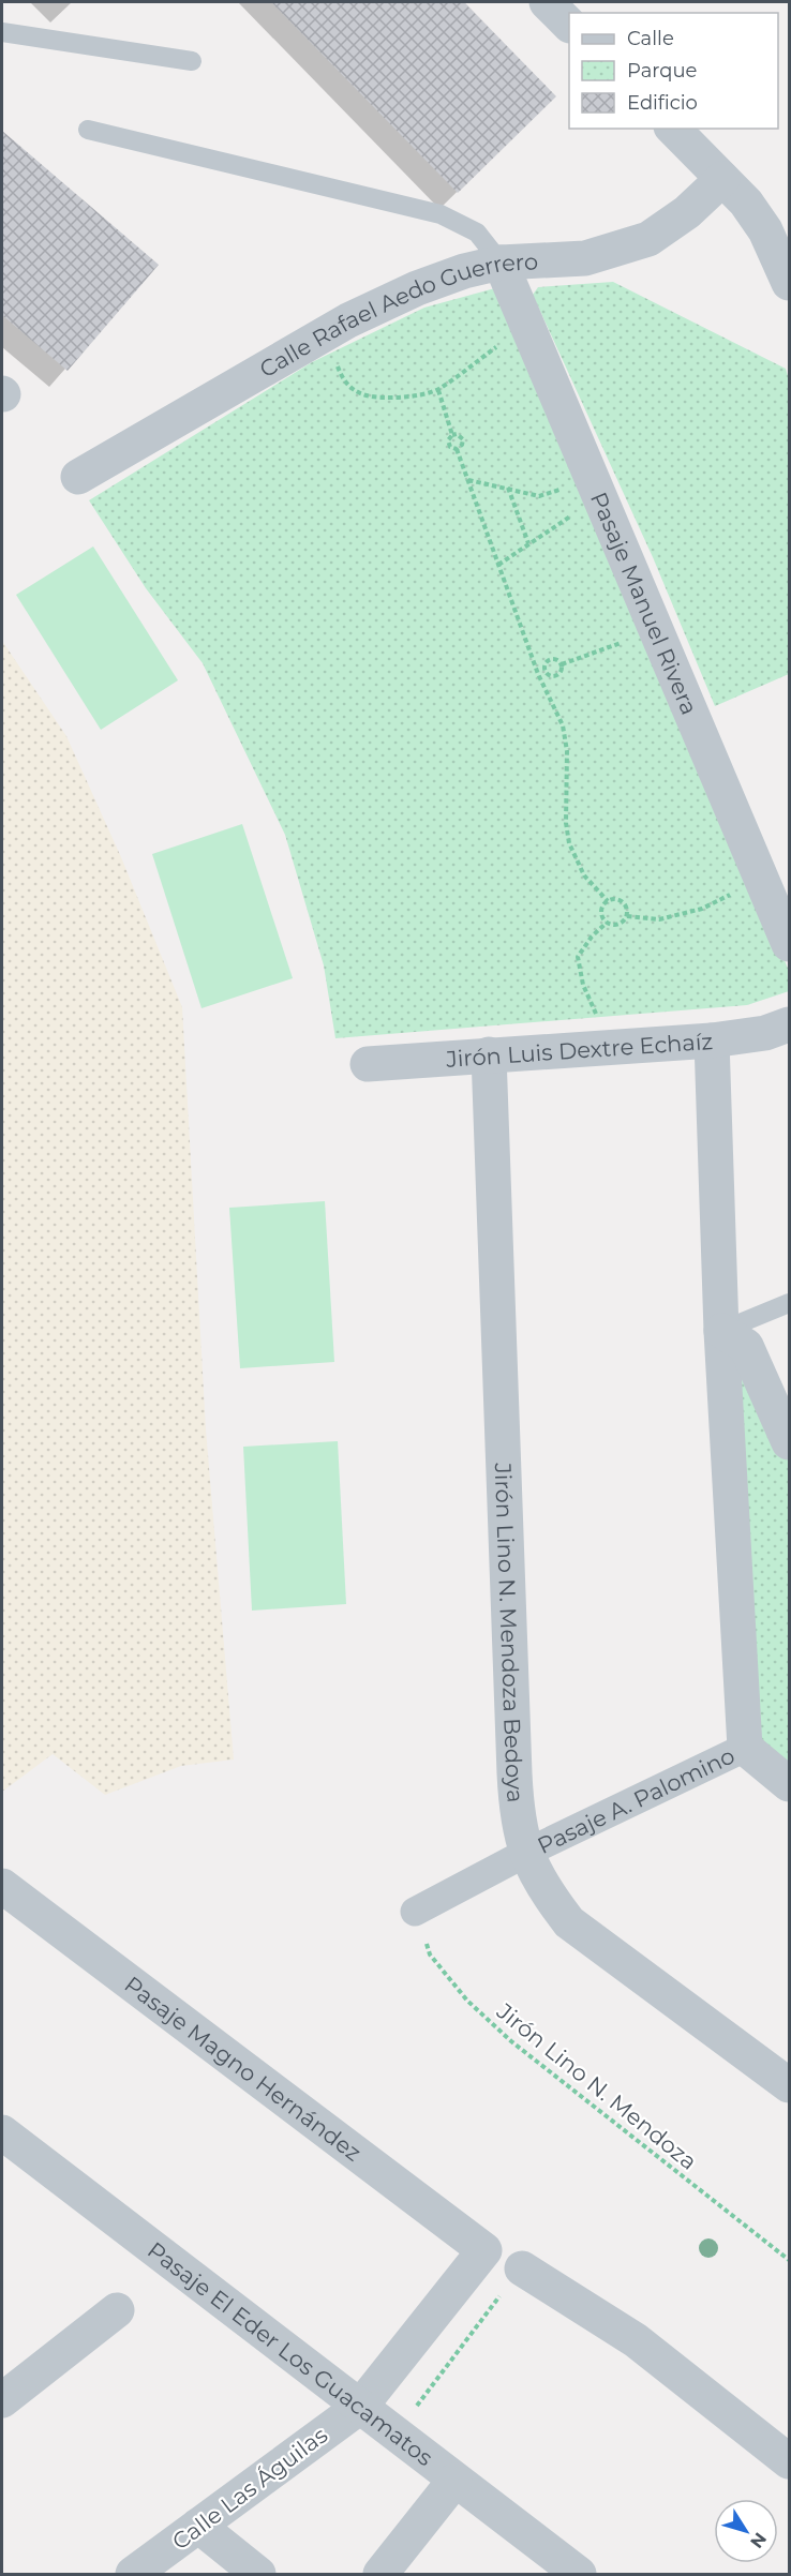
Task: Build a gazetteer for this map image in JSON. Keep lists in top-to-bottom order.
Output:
{
  "streets": {
    "street": [
      "Calle Rafael Aedo Guerrero",
      "Pasaje Manuel Rivera",
      "Jirón Luis Dextre Echaíz",
      "Jirón Lino N. Mendoza Bedoya",
      "Pasaje A. Palomino",
      "Pasaje Magno Hernández",
      "Pasaje El Eder Los Guacamatos",
      "Calle Las Águilas"
    ],
    "path": ["Jirón Lino N. Mendoza"]
  },
  "crossings": [
    ["Calle Rafael Aedo Guerrero", "Pasaje Manuel Rivera"],
    ["Jirón Luis Dextre Echaíz", "Jirón Lino N. Mendoza Bedoya"],
    ["Jirón Lino N. Mendoza Bedoya", "Pasaje A. Palomino"],
    ["Pasaje A. Palomino", "Jirón Lino N. Mendoza"],
    ["Pasaje Magno Hernández", "Calle Las Águilas"],
    ["Pasaje El Eder Los Guacamatos", "Calle Las Águilas"]
  ],
  "legend": ["Calle", "Parque", "Edificio"],
  "north": "bottom right"
}
